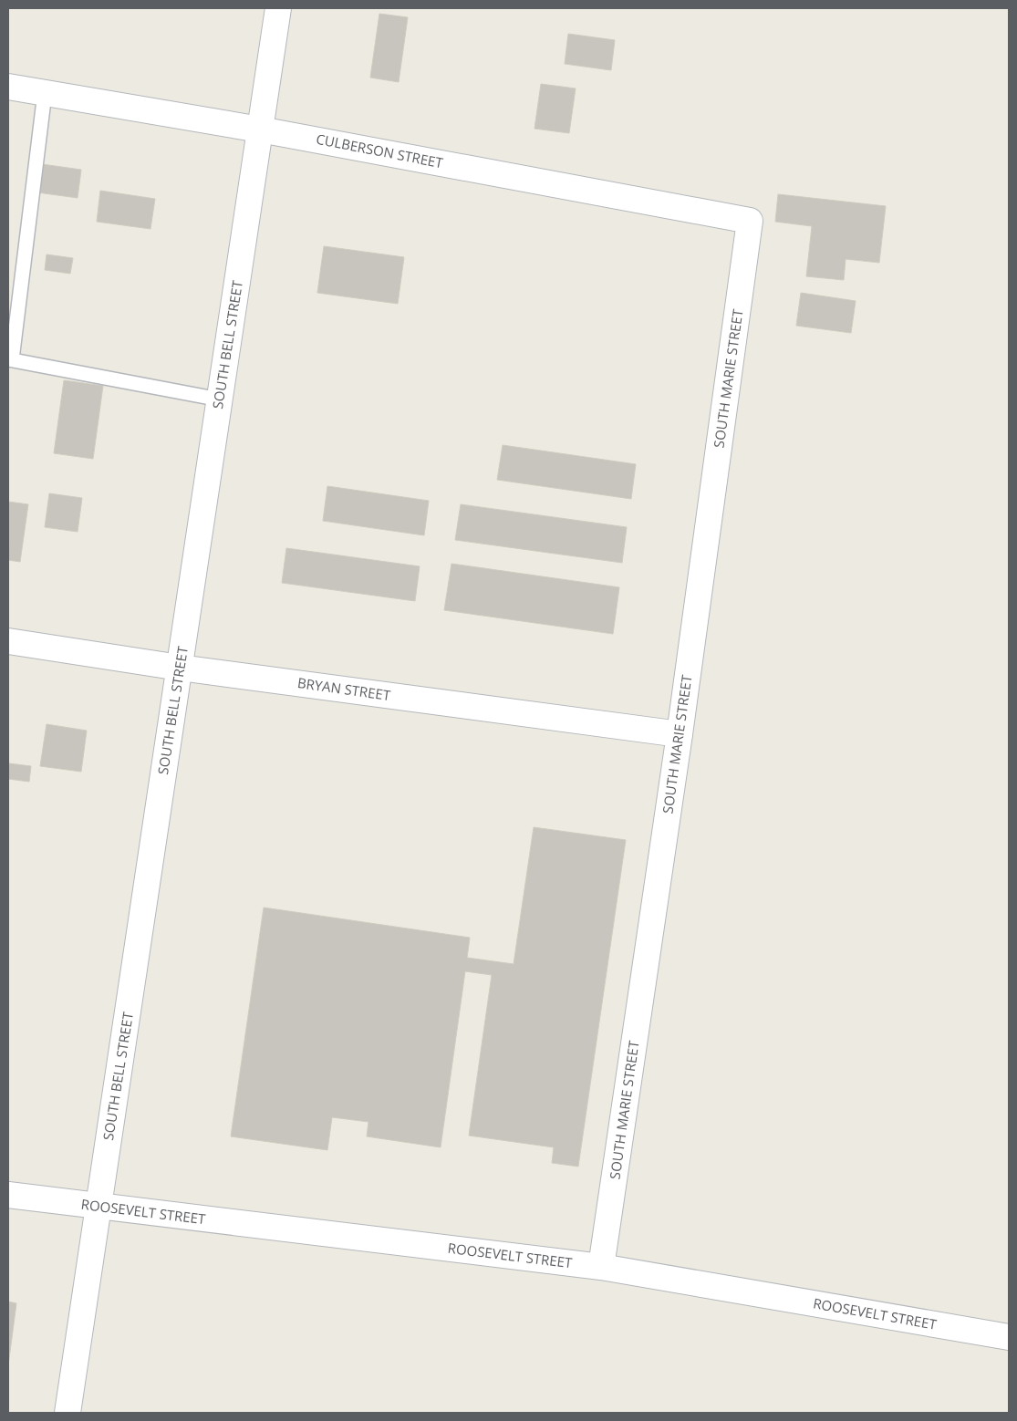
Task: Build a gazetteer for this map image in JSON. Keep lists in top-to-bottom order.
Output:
{
  "streets": {
    "street": [
      "CULBERSON STREET",
      "SOUTH BELL STREET",
      "SOUTH MARIE STREET",
      "BRYAN STREET",
      "ROOSEVELT STREET"
    ]
  },
  "crossings": [
    ["CULBERSON STREET", "SOUTH BELL STREET"],
    ["CULBERSON STREET", "SOUTH MARIE STREET"],
    ["SOUTH BELL STREET", "BRYAN STREET"],
    ["SOUTH BELL STREET", "ROOSEVELT STREET"],
    ["SOUTH MARIE STREET", "BRYAN STREET"],
    ["SOUTH MARIE STREET", "ROOSEVELT STREET"]
  ]
}
